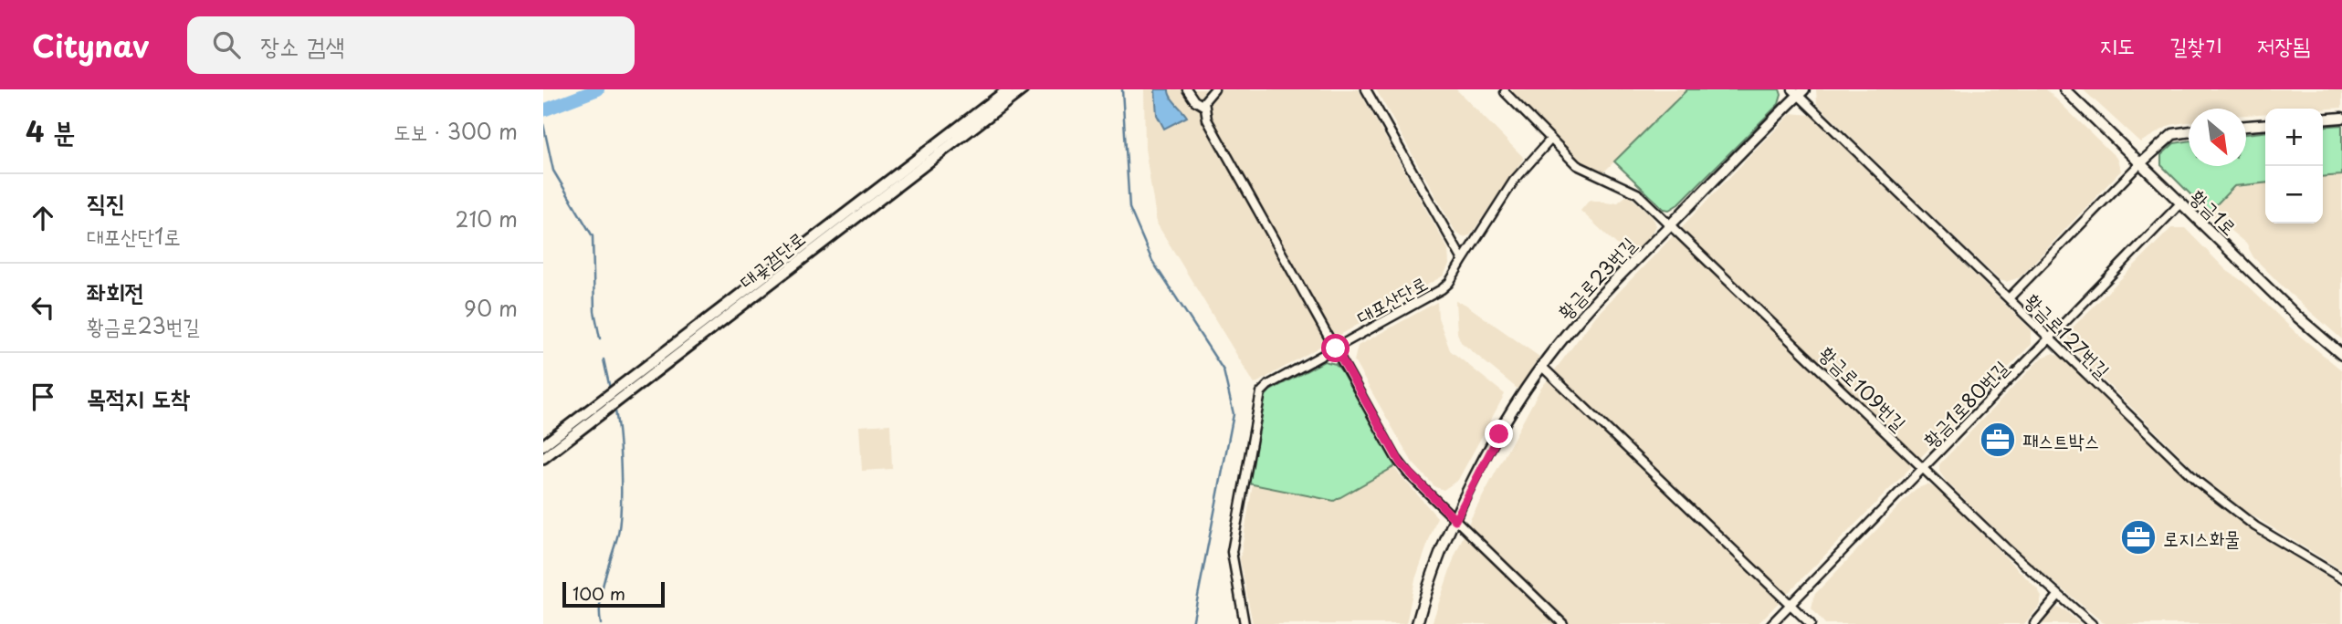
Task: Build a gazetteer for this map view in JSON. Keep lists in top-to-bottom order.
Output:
{
  "streets": {
    "main road": ["대곶검단로"],
    "street": [
      "황금1로",
      "황금로23번길",
      "대포산단로",
      "황금로127번길",
      "황금로109번길",
      "황금1로80번길"
    ]
  },
  "crossings": [
    ["황금1로", "황금1로80번길"],
    ["황금로23번길", "황금로127번길"],
    ["황금로23번길", "황금로109번길"],
    ["대포산단로", "황금로109번길"],
    ["황금로127번길", "황금1로80번길"],
    ["황금로109번길", "황금1로80번길"]
  ],
  "places": {
    "office": ["패스트박스", "로지스화물"]
  },
  "scale_bar": "100 m",
  "north": "bottom right",
  "page": {
    "header": "Citynav",
    "search": "장소 검색",
    "nav": ["지도", "길찾기", "저장됨"],
    "heading": ["4 분", "도보 · 300 m"],
    "map_buttons": ["+", "−"],
    "list": [
      ["직진", "대포산단1로", "210 m"],
      ["좌회전", "황금로23번길", "90 m"],
      "목적지 도착"
    ],
    "scale": "100 m"
  }
}
